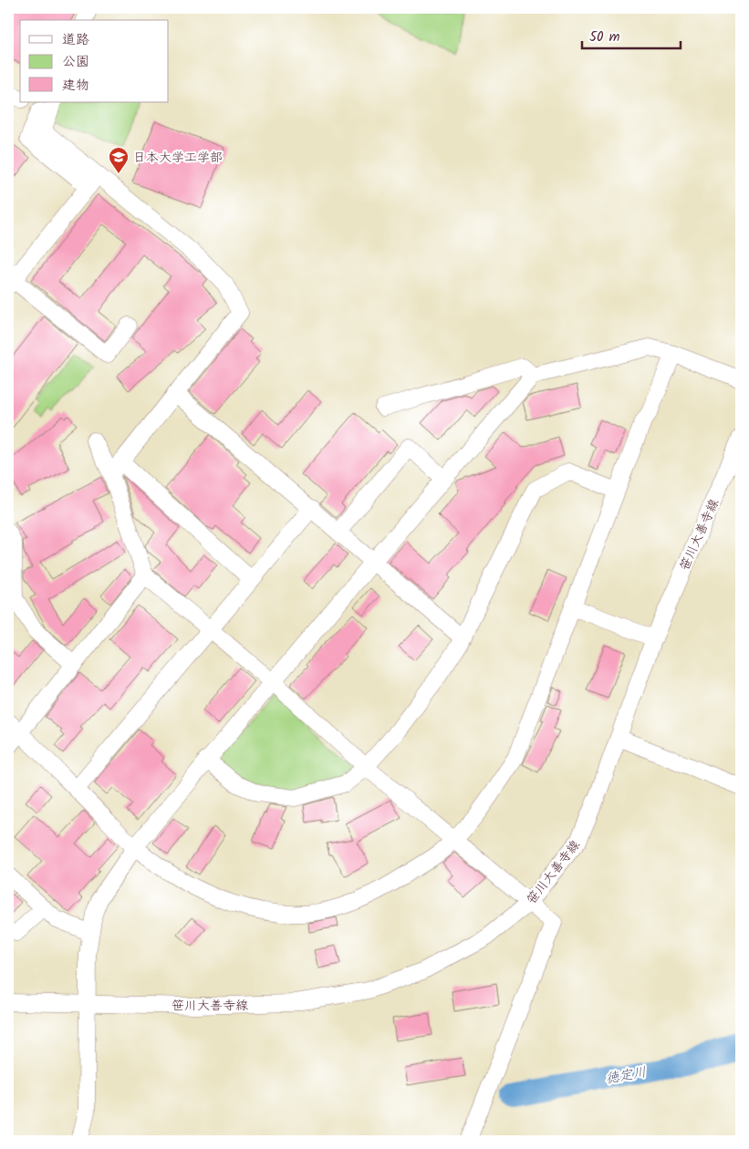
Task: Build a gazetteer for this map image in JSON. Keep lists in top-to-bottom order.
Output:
{
  "streets": {
    "street": ["笹川大善寺線"]
  },
  "water": ["徳定川"],
  "places": {
    "school or university": ["日本大学工学部"]
  },
  "legend": ["道路", "公園", "建物"],
  "scale_bar": "50 m"
}
